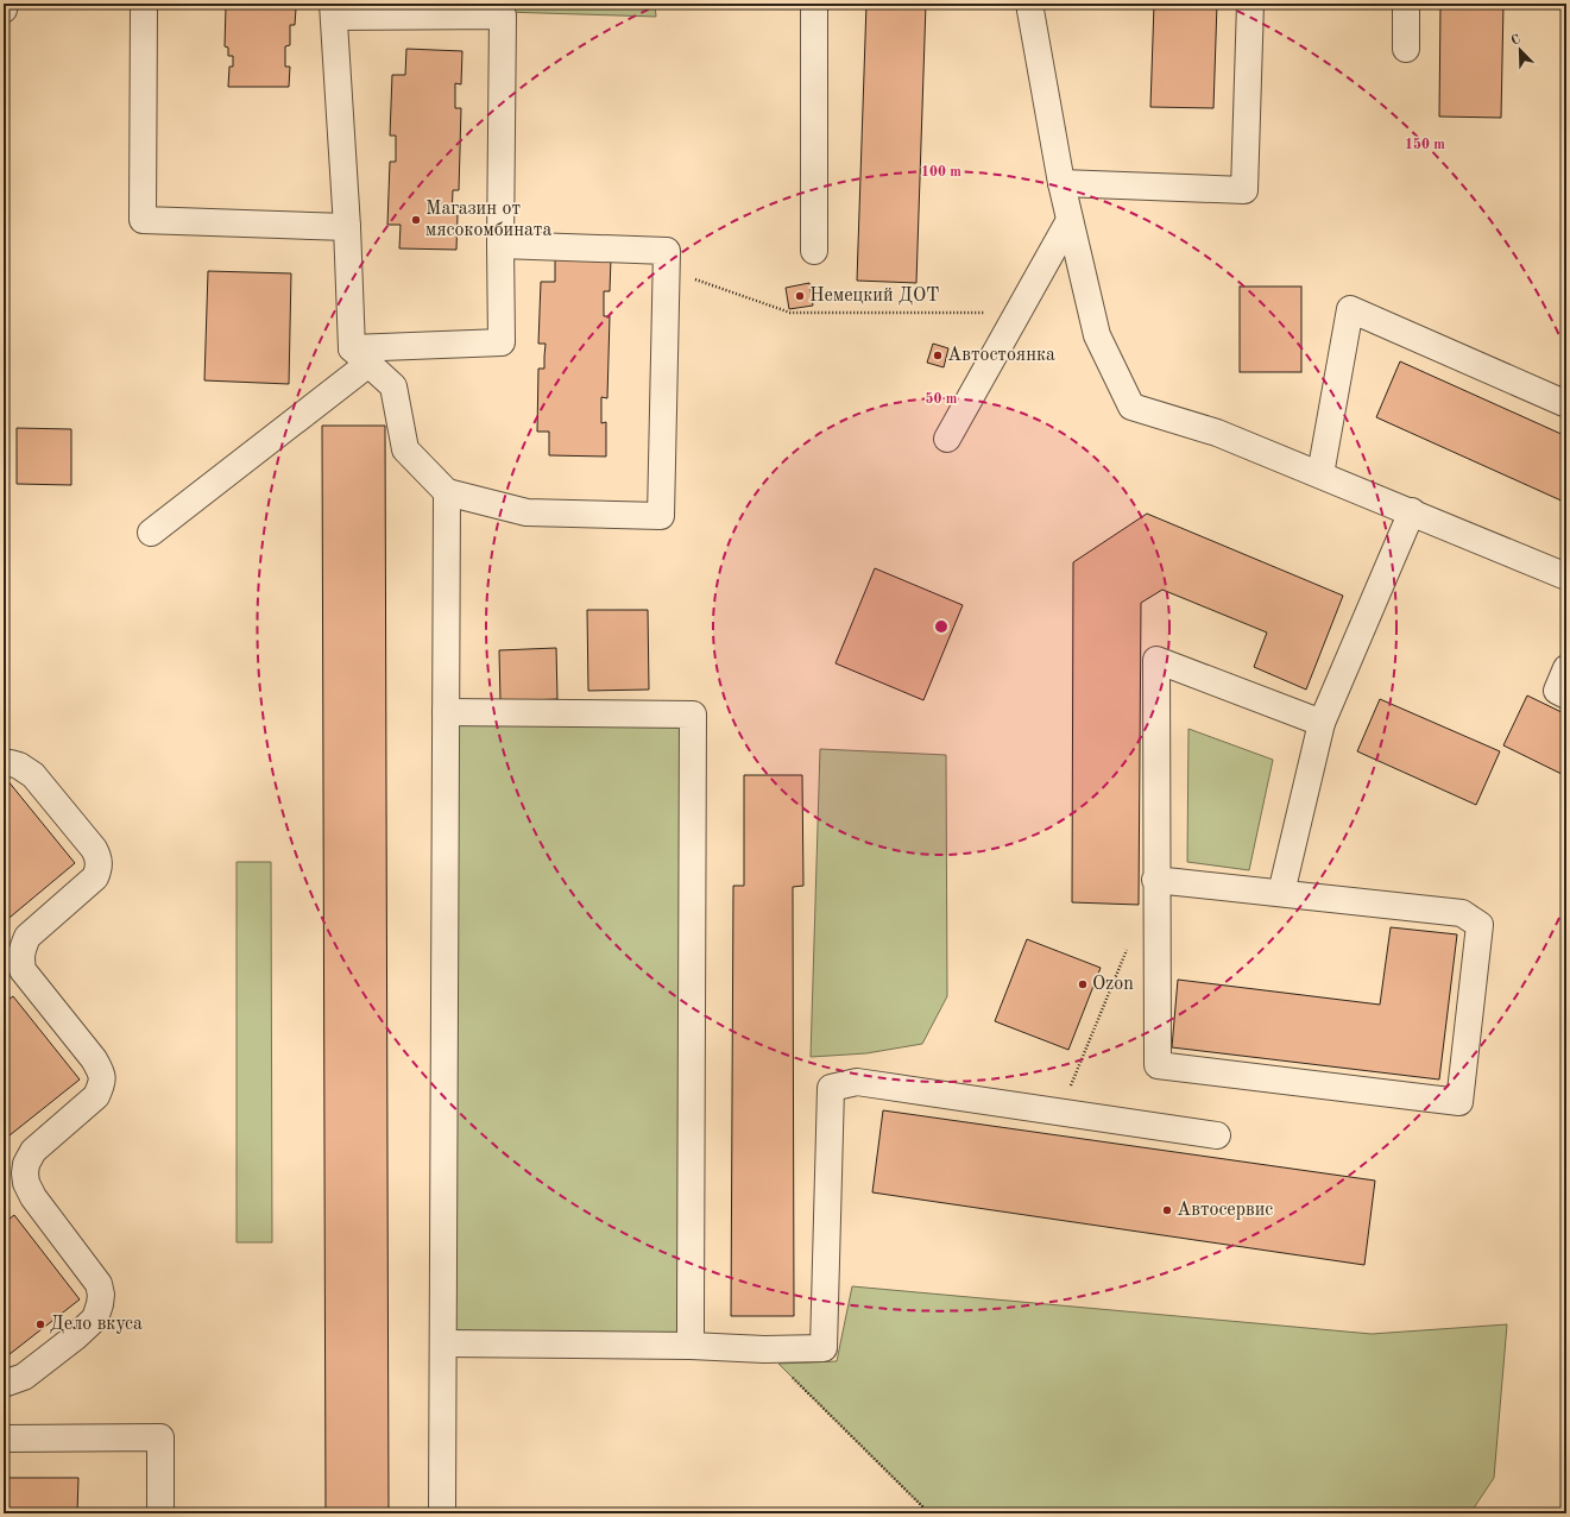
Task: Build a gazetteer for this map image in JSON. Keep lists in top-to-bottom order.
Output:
{
  "places": [
    "Магазин от мясокомбината",
    "Немецкий ДОТ",
    "Автостоянка",
    "Ozon",
    "Автосервис",
    "Дело вкуса"
  ],
  "north": "top left",
  "rings": ["150 m", "100 m", "50 m"]
}
